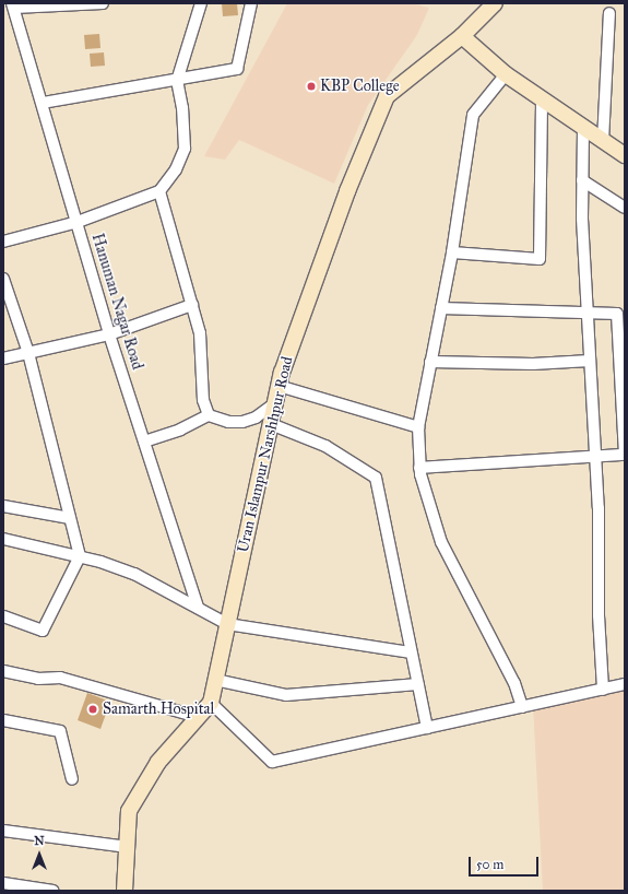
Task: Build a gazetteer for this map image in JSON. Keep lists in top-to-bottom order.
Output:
{
  "streets": {
    "main road": ["Uran Islampur Narshhpur Road"],
    "street": ["Hanuman Nagar Road"]
  },
  "places": ["KBP College", "Samarth Hospital"],
  "scale_bar": "50 m",
  "north": "top"
}
